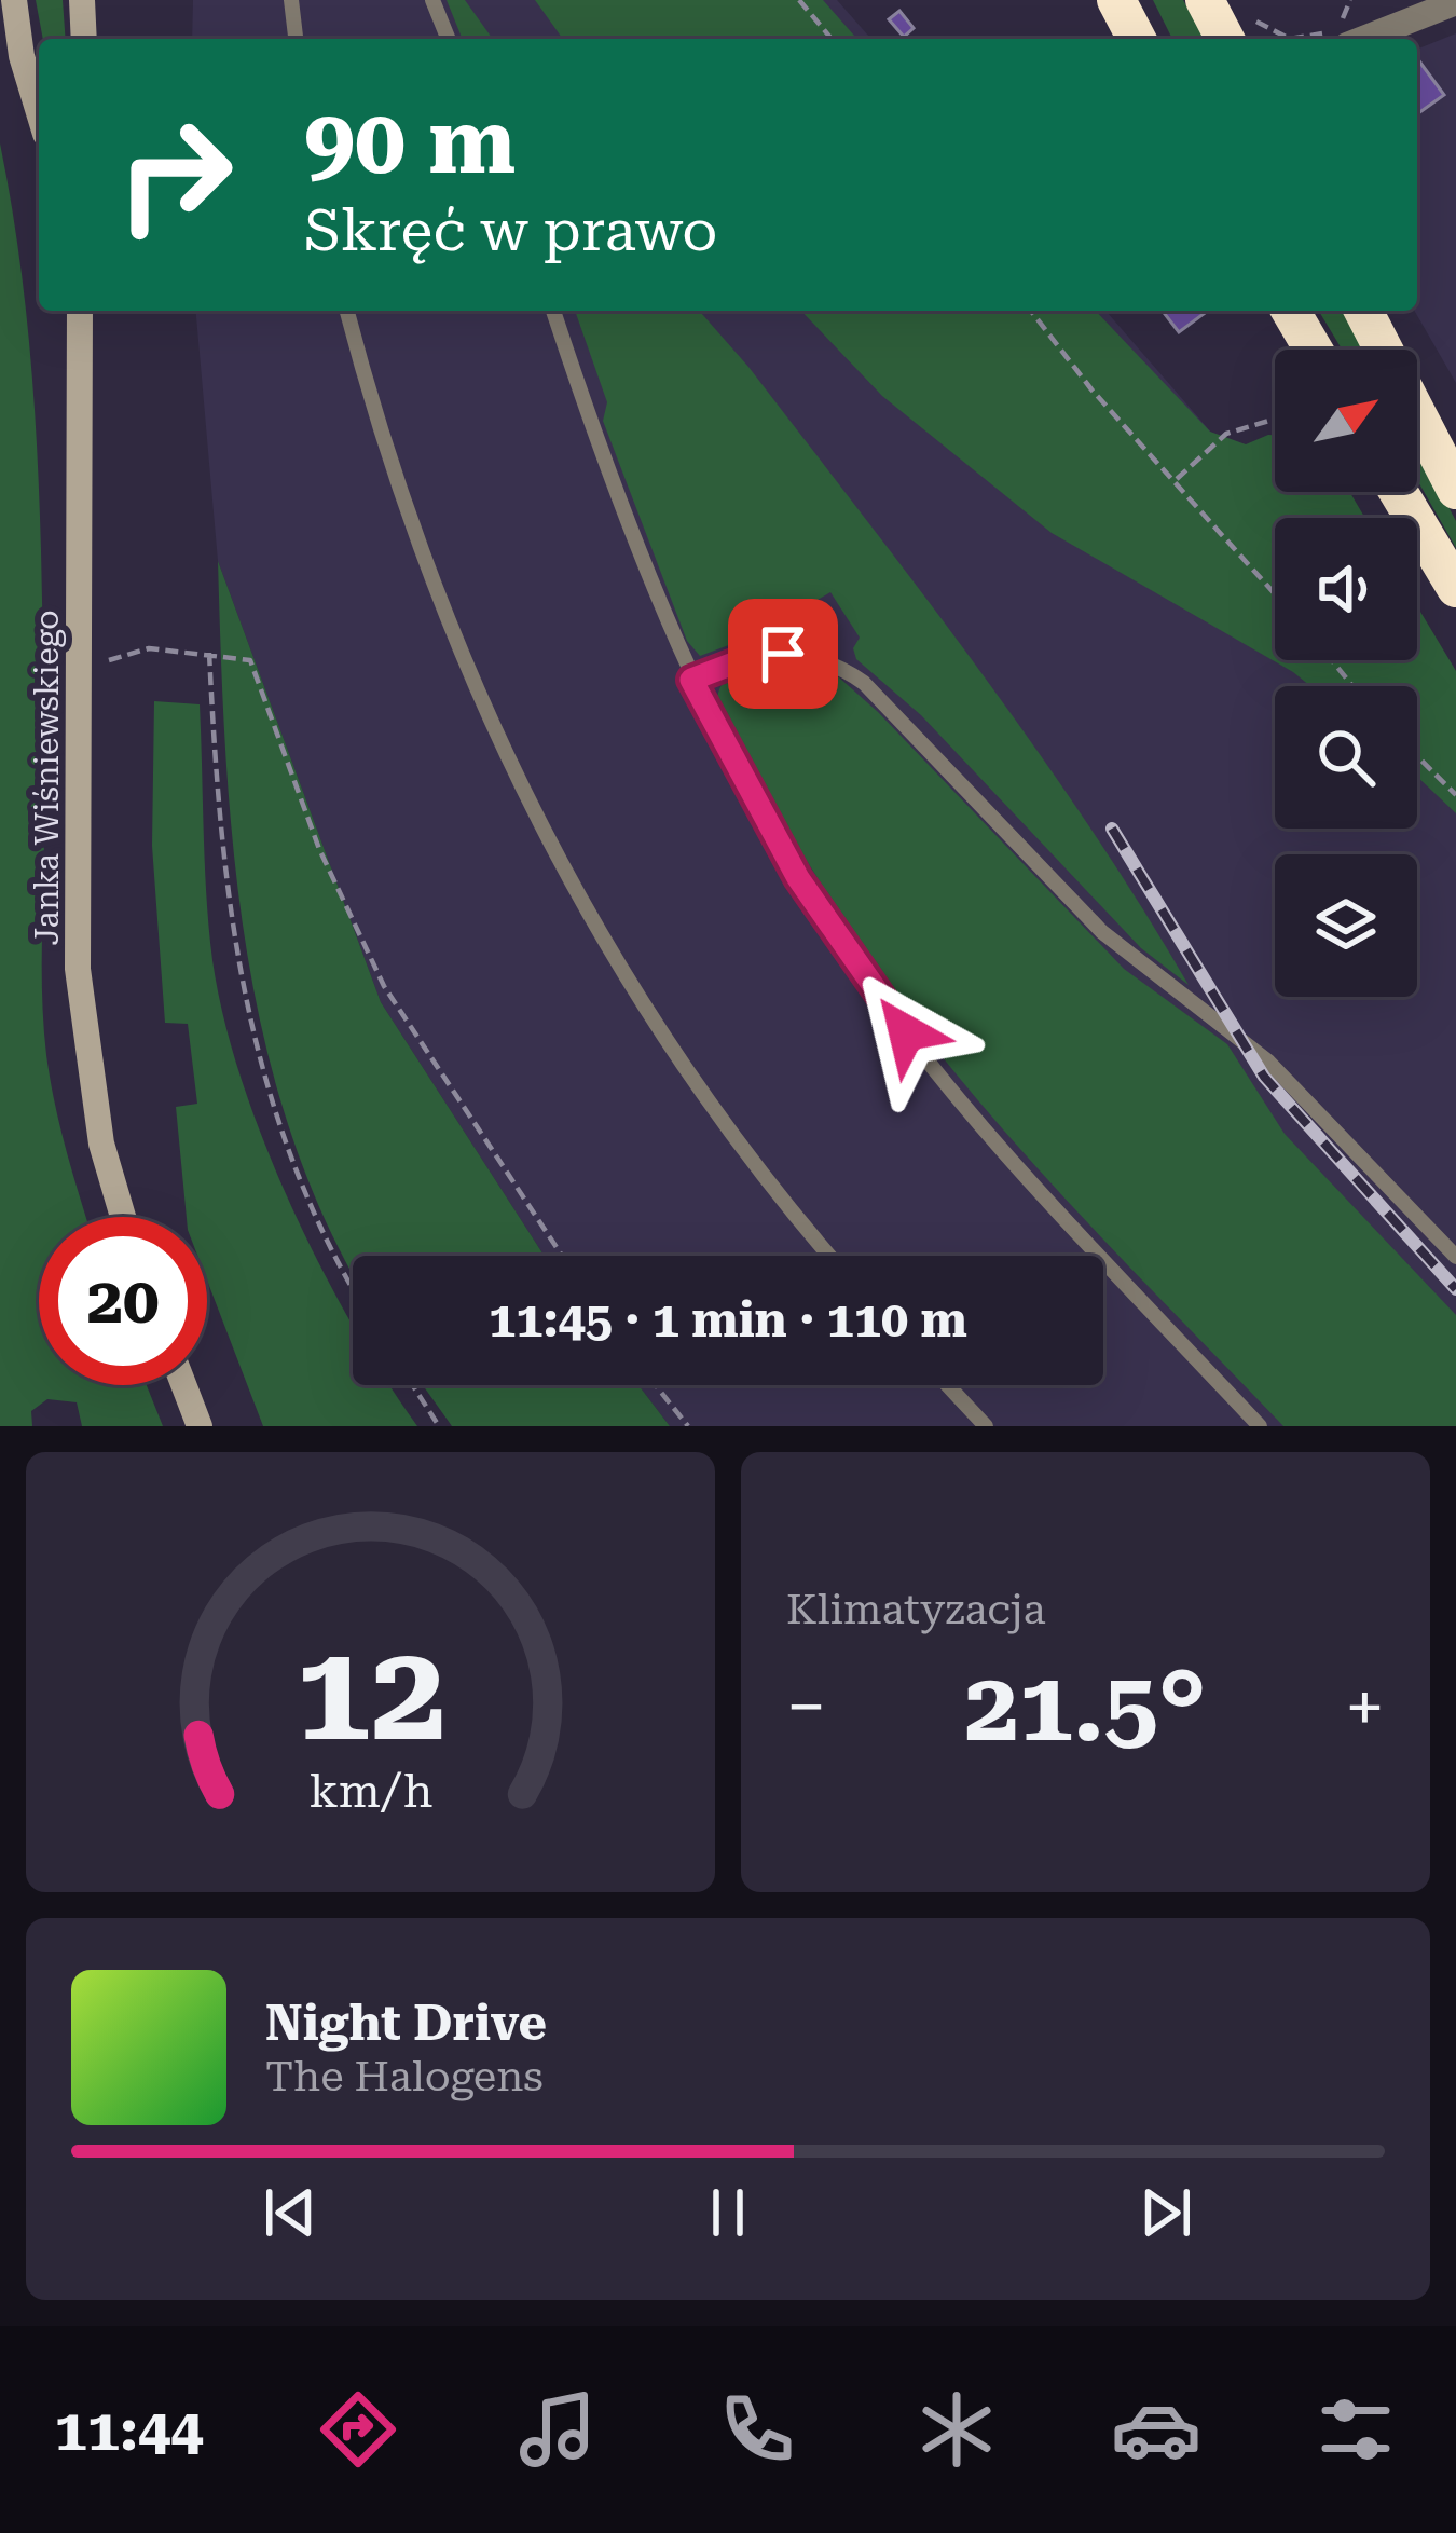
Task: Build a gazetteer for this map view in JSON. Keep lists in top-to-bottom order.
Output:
{
  "streets": {
    "main road": ["Janka Wiśniewskiego"]
  },
  "north": "top right",
  "page": {
    "turn": ["90 m", "Skręć w prawo"],
    "limit": "20",
    "trip": "11:45 · 1 min · 110 m",
    "tile": "Klimatyzacja",
    "heat": ["−", "21.5°", "+"],
    "song": ["Night Drive", "The Halogens"],
    "tabs": "11:44",
    "gauge": ["12", "km/h"]
  }
}
